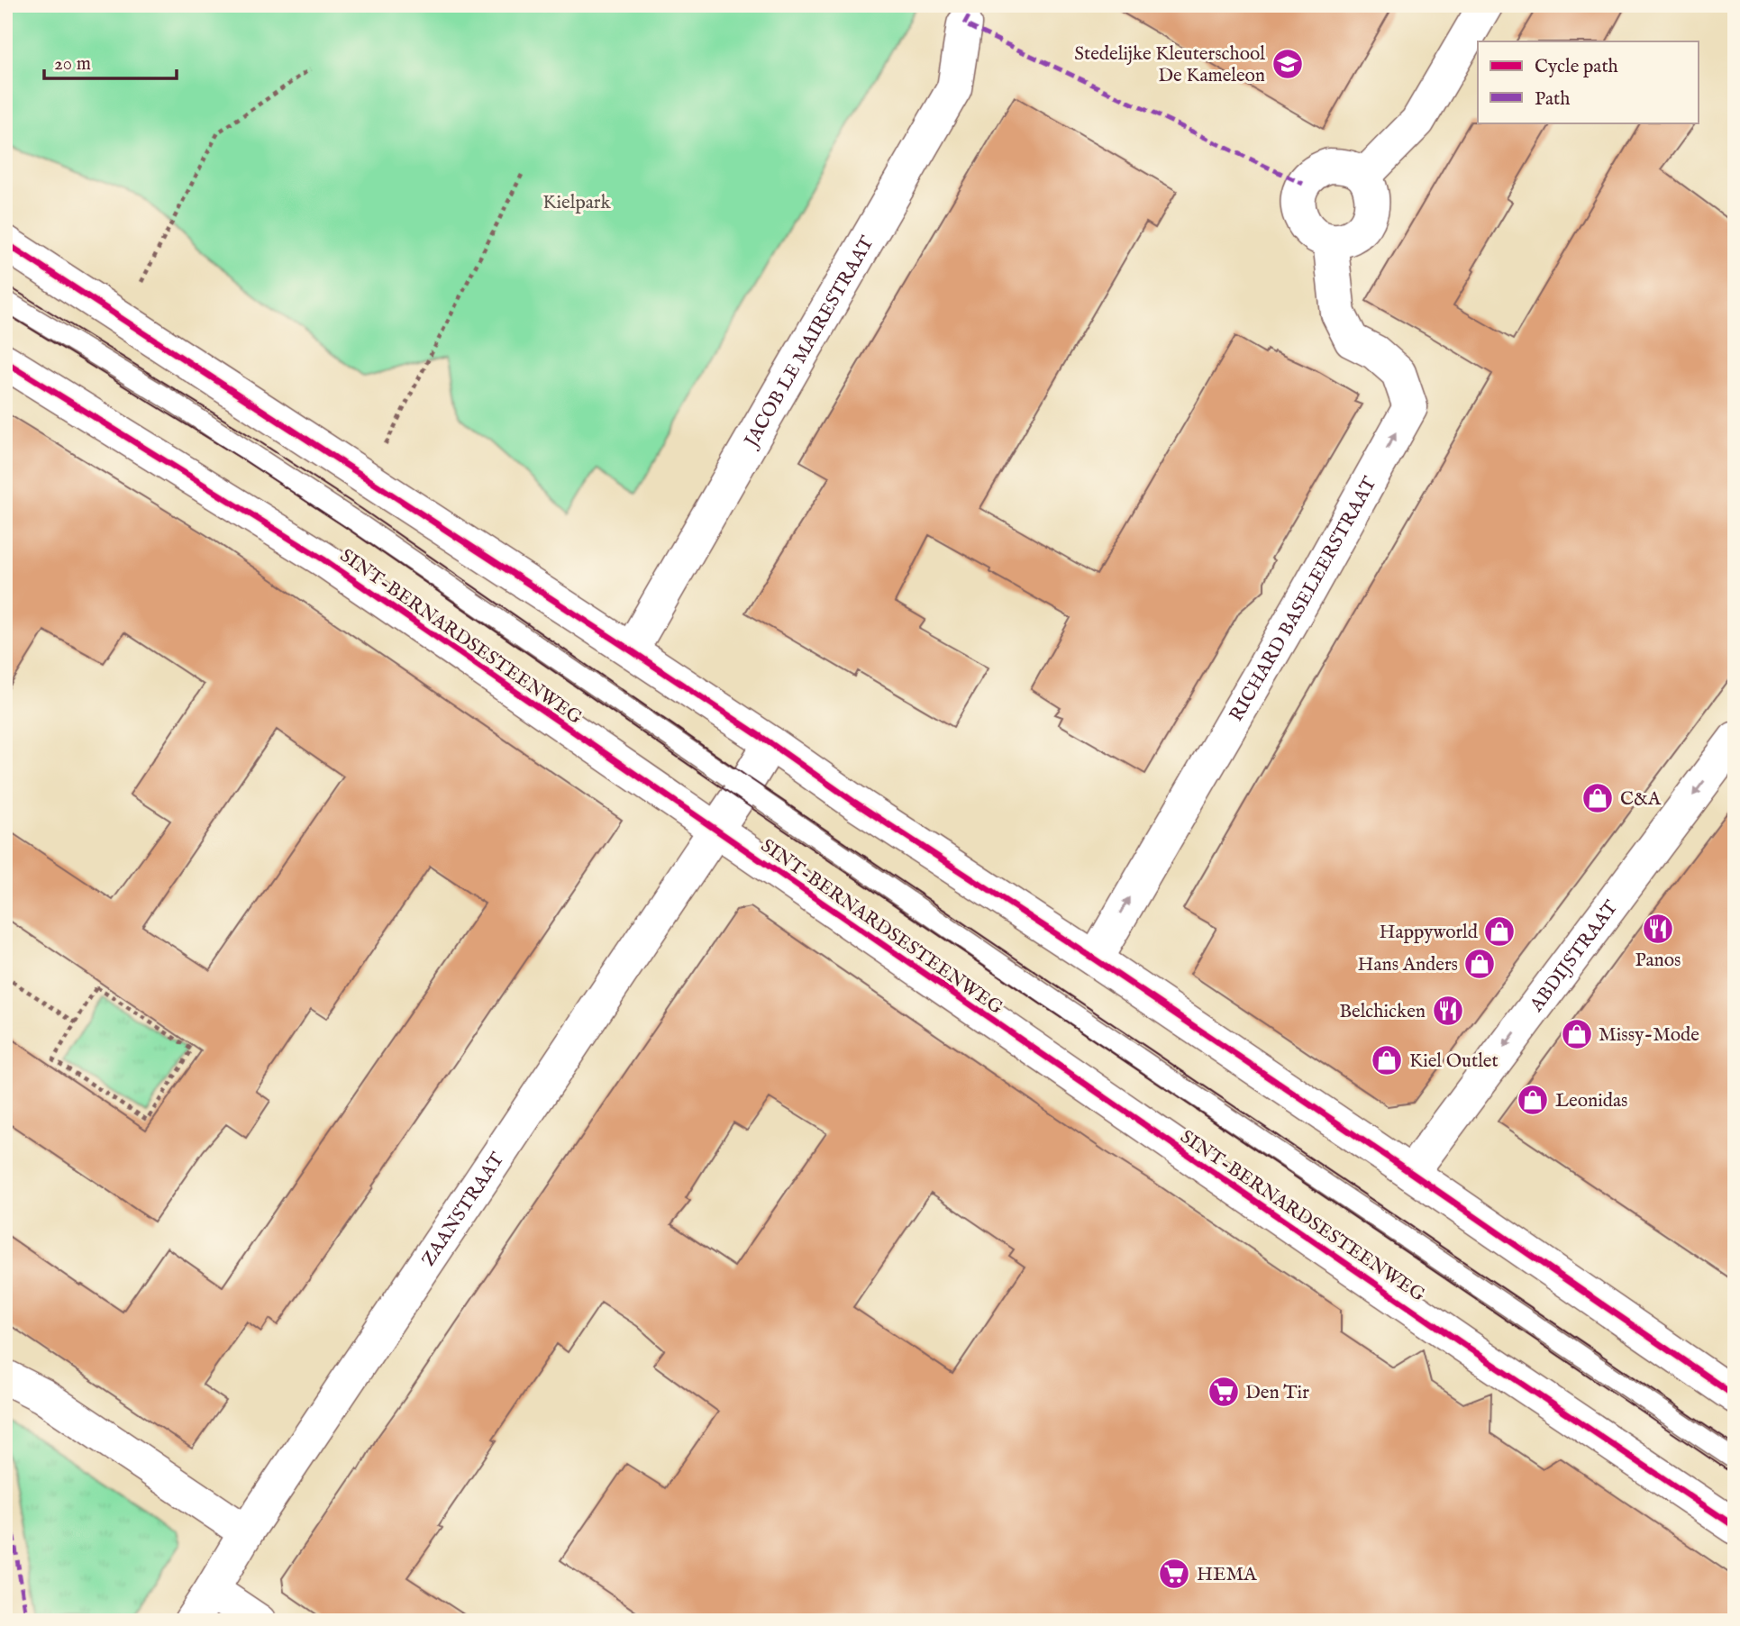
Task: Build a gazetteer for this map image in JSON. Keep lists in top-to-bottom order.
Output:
{
  "streets": {
    "street": [
      "JACOB LE MAIRESTRAAT",
      "RICHARD BASELEERSTRAAT",
      "SINT-BERNARDSESTEENWEG",
      "ABDIJSTRAAT",
      "ZAANSTRAAT"
    ]
  },
  "crossings": [
    ["SINT-BERNARDSESTEENWEG", "ZAANSTRAAT"]
  ],
  "one_way": ["RICHARD BASELEERSTRAAT", "ABDIJSTRAAT"],
  "parks": ["Kielpark"],
  "places": {
    "school or university": ["Stedelijke Kleuterschool De Kameleon"],
    "shop": [
      "C&A",
      "Happyworld",
      "Hans Anders",
      "Missy-Mode",
      "Kiel Outlet",
      "Leonidas"
    ],
    "restaurant": ["Panos", "Belchicken"],
    "supermarket": ["Den Tir", "HEMA"]
  },
  "legend": ["Cycle path", "Path"],
  "scale_bar": "20 m"
}
